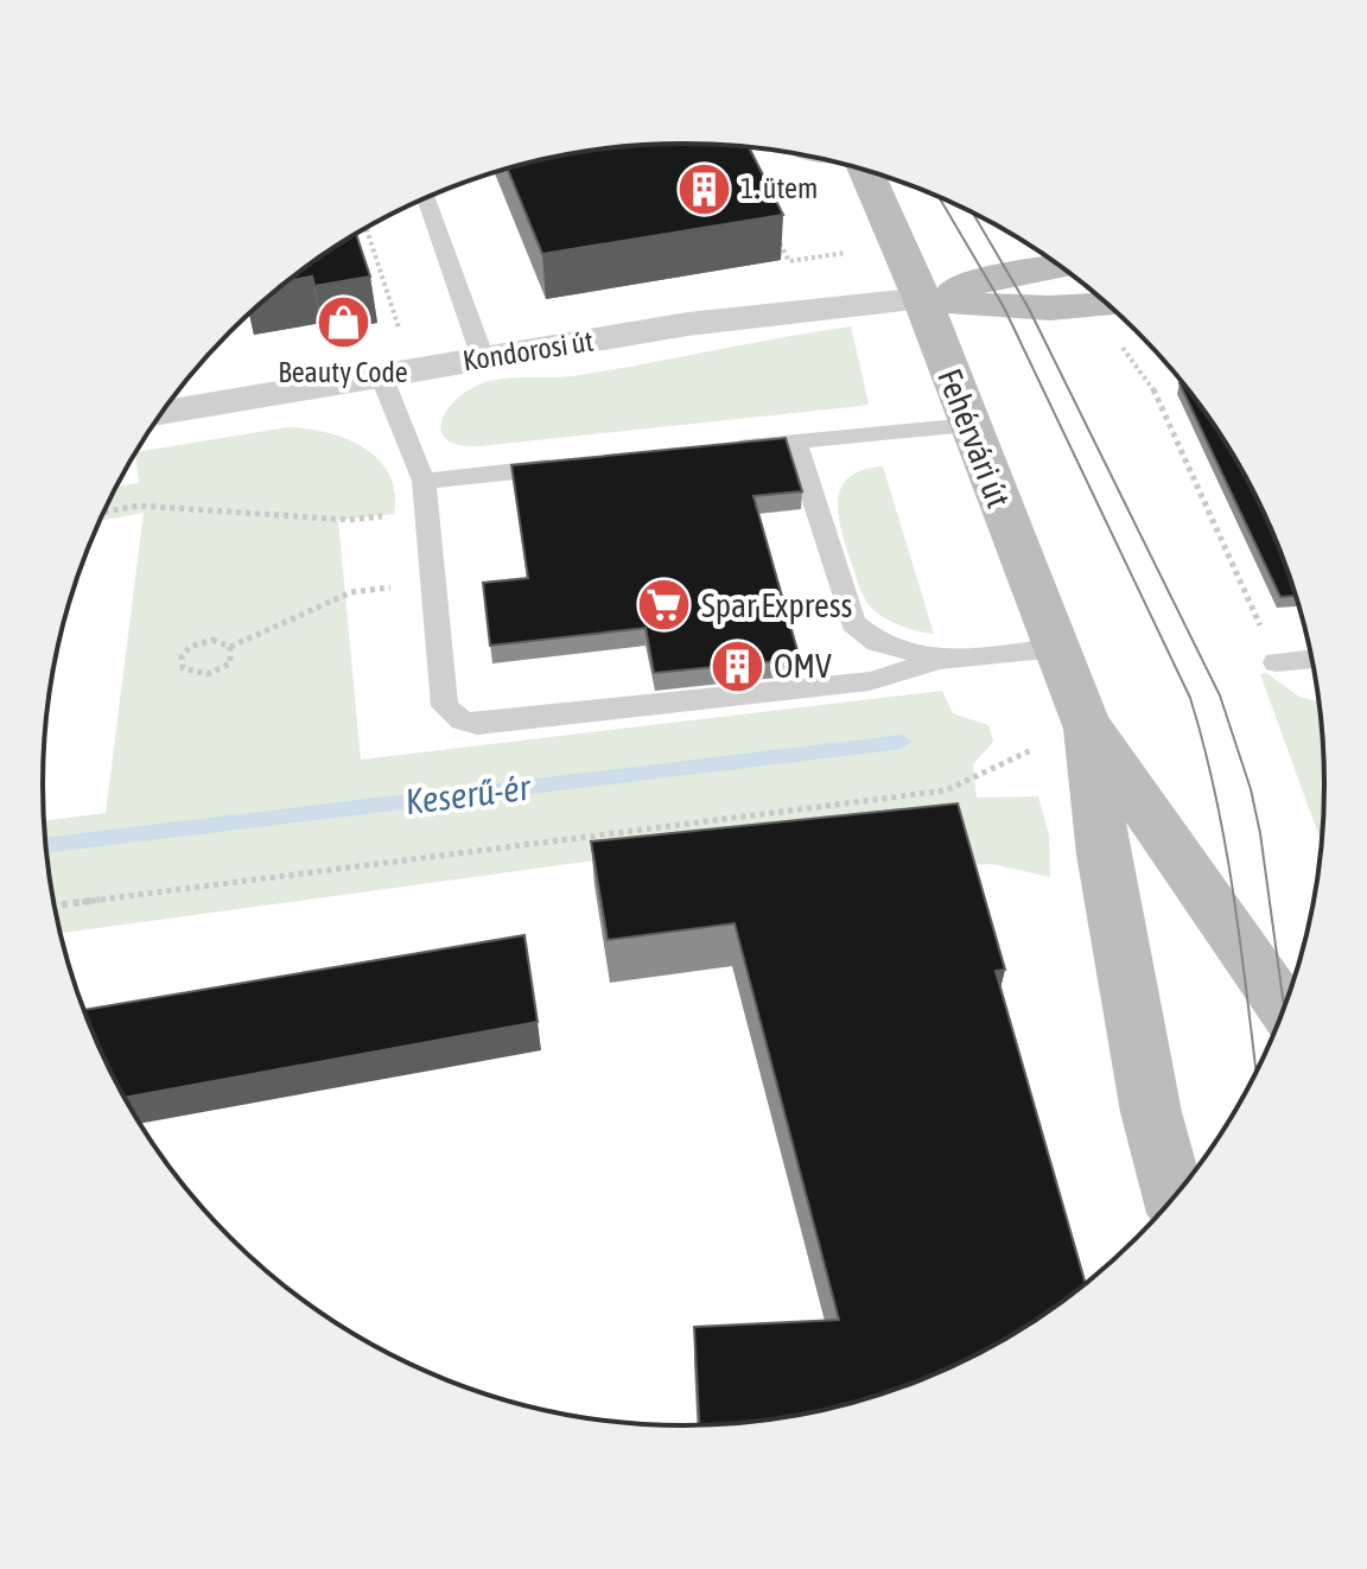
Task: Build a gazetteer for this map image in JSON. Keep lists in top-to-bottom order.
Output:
{
  "streets": {
    "street": ["Kondorosi út", "Fehérvári út"]
  },
  "crossings": [
    ["Kondorosi út", "Fehérvári út"]
  ],
  "water": ["Keserű-ér"],
  "places": {
    "building": ["1. ütem", "OMV"],
    "shop": ["Beauty Code"],
    "supermarket": ["Spar Express"]
  }
}
